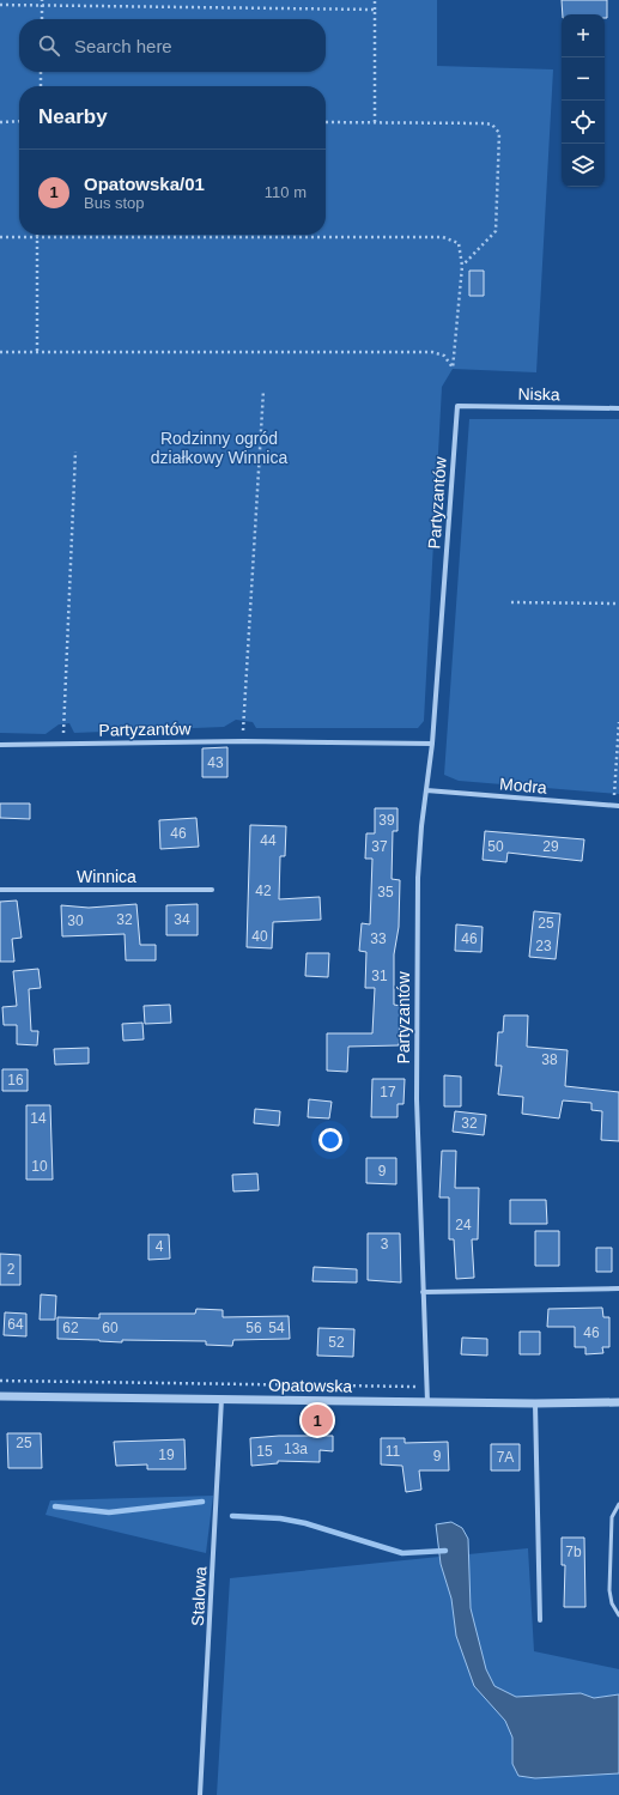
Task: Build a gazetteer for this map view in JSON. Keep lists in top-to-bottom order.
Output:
{
  "streets": {
    "street": [
      "Niska",
      "Partyzantów",
      "Modra",
      "Winnica",
      "Opatowska",
      "Stalowa"
    ]
  },
  "crossings": [
    ["Niska", "Partyzantów"],
    ["Partyzantów", "Modra"],
    ["Partyzantów", "Opatowska"],
    ["Opatowska", "Stalowa"]
  ],
  "parks": ["Rodzinny ogród działkowy Winnica"],
  "house_numbers": [
    "43",
    "39",
    "46",
    "44",
    "37",
    "50",
    "29",
    "42",
    "35",
    "32",
    "34",
    "30",
    "25",
    "40",
    "33",
    "46",
    "23",
    "31",
    "38",
    "16",
    "17",
    "14",
    "32",
    "10",
    "9",
    "24",
    "3",
    "4",
    "2",
    "64",
    "62",
    "60",
    "56",
    "54",
    "46",
    "52",
    "25",
    "13a",
    "15",
    "11",
    "19",
    "9",
    "7A",
    "7b"
  ],
  "page": {
    "map_buttons": ["+", "−"],
    "search": "Search here",
    "heading": "Nearby",
    "list": [
      {
        "mark": "1",
        "name": "Opatowska/01",
        "note": "Bus stop",
        "value": "110 m"
      }
    ],
    "pins": "1"
  }
}
